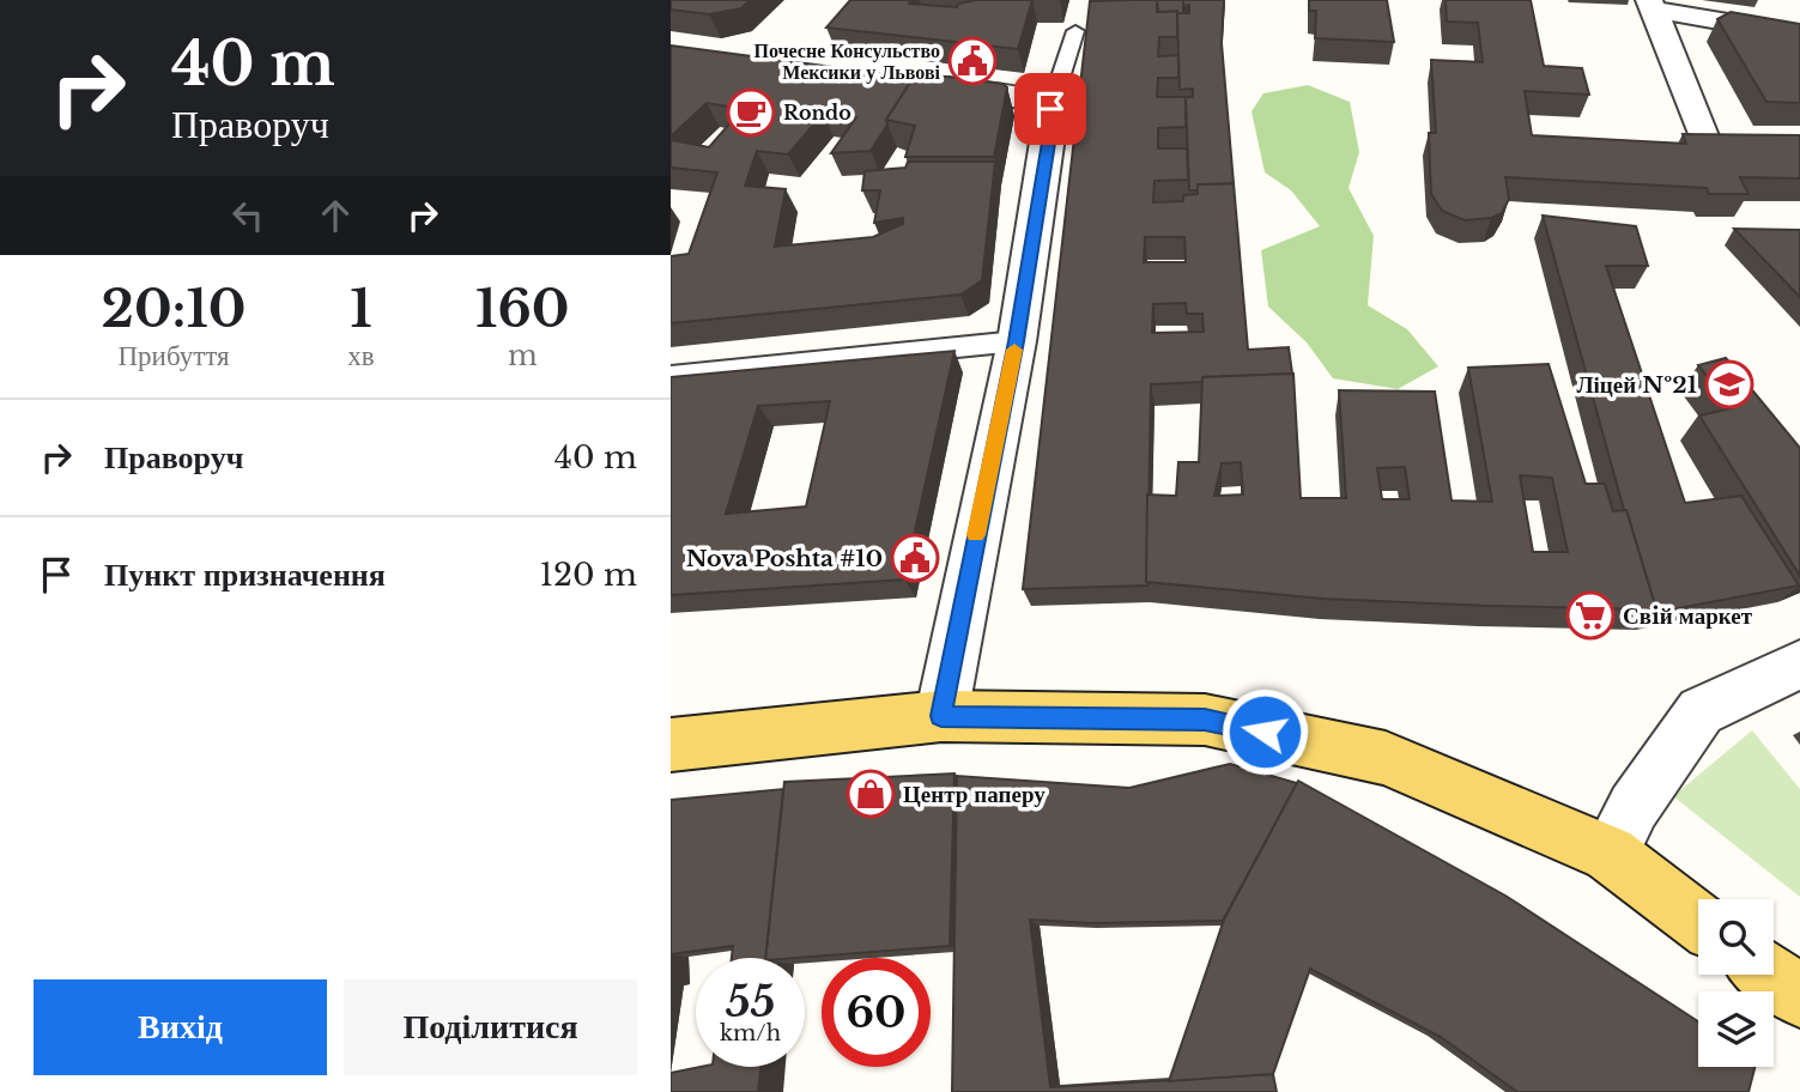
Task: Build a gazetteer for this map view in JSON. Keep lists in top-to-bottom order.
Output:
{
  "places": {
    "public building": ["Почесне Консульство Мексики у Львові", "Nova Poshta #10"],
    "cafe": ["Rondo"],
    "school or university": ["Ліцей №21"],
    "supermarket": ["Свiй маркет"],
    "shop": ["Центр паперу"]
  },
  "page": {
    "turn": ["40 m", "Праворуч"],
    "eta": [
      "20:10",
      "Прибуття",
      "1",
      "хв",
      "160",
      "m"
    ],
    "list": [
      {
        "name": "Праворуч",
        "value": "40 m"
      },
      {
        "name": "Пункт призначення",
        "value": "120 m"
      }
    ],
    "speed": "55 km/h",
    "limit": "60",
    "buttons": ["Вихід", "Поділитися"]
  }
}
